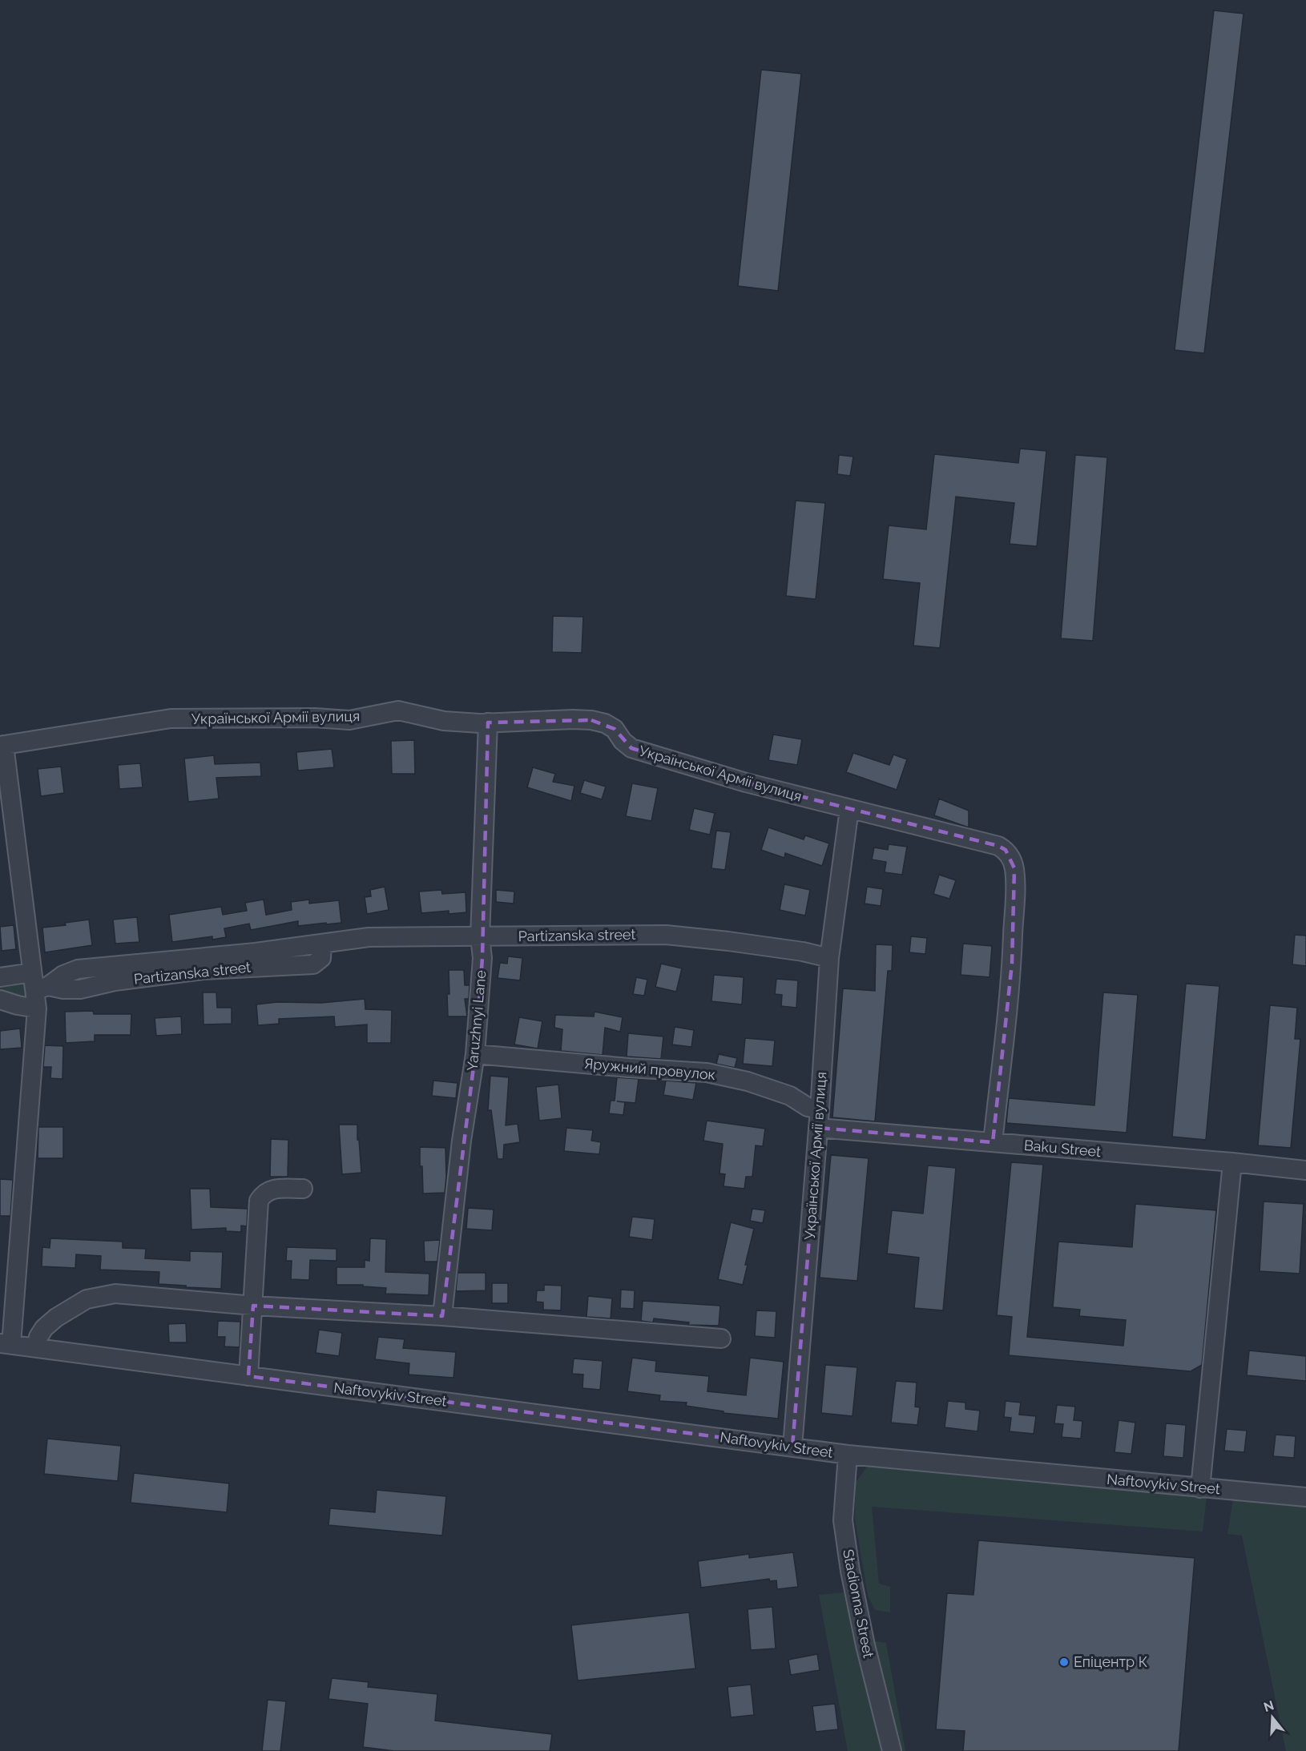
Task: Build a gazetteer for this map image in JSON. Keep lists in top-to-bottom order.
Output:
{
  "streets": {
    "street": [
      "Української Армії вулиця",
      "Partizanska street",
      "Yaruzhnyi Lane",
      "Яружний провулок",
      "Baku Street",
      "Naftovykiv Street",
      "Stadionna Street"
    ]
  },
  "crossings": [
    ["Української Армії вулиця", "Partizanska street"],
    ["Української Армії вулиця", "Yaruzhnyi Lane"],
    ["Української Армії вулиця", "Яружний провулок"],
    ["Української Армії вулиця", "Baku Street"],
    ["Української Армії вулиця", "Naftovykiv Street"],
    ["Partizanska street", "Yaruzhnyi Lane"],
    ["Yaruzhnyi Lane", "Яружний провулок"],
    ["Naftovykiv Street", "Stadionna Street"]
  ],
  "places": ["Епіцентр К"],
  "north": "top"
}
